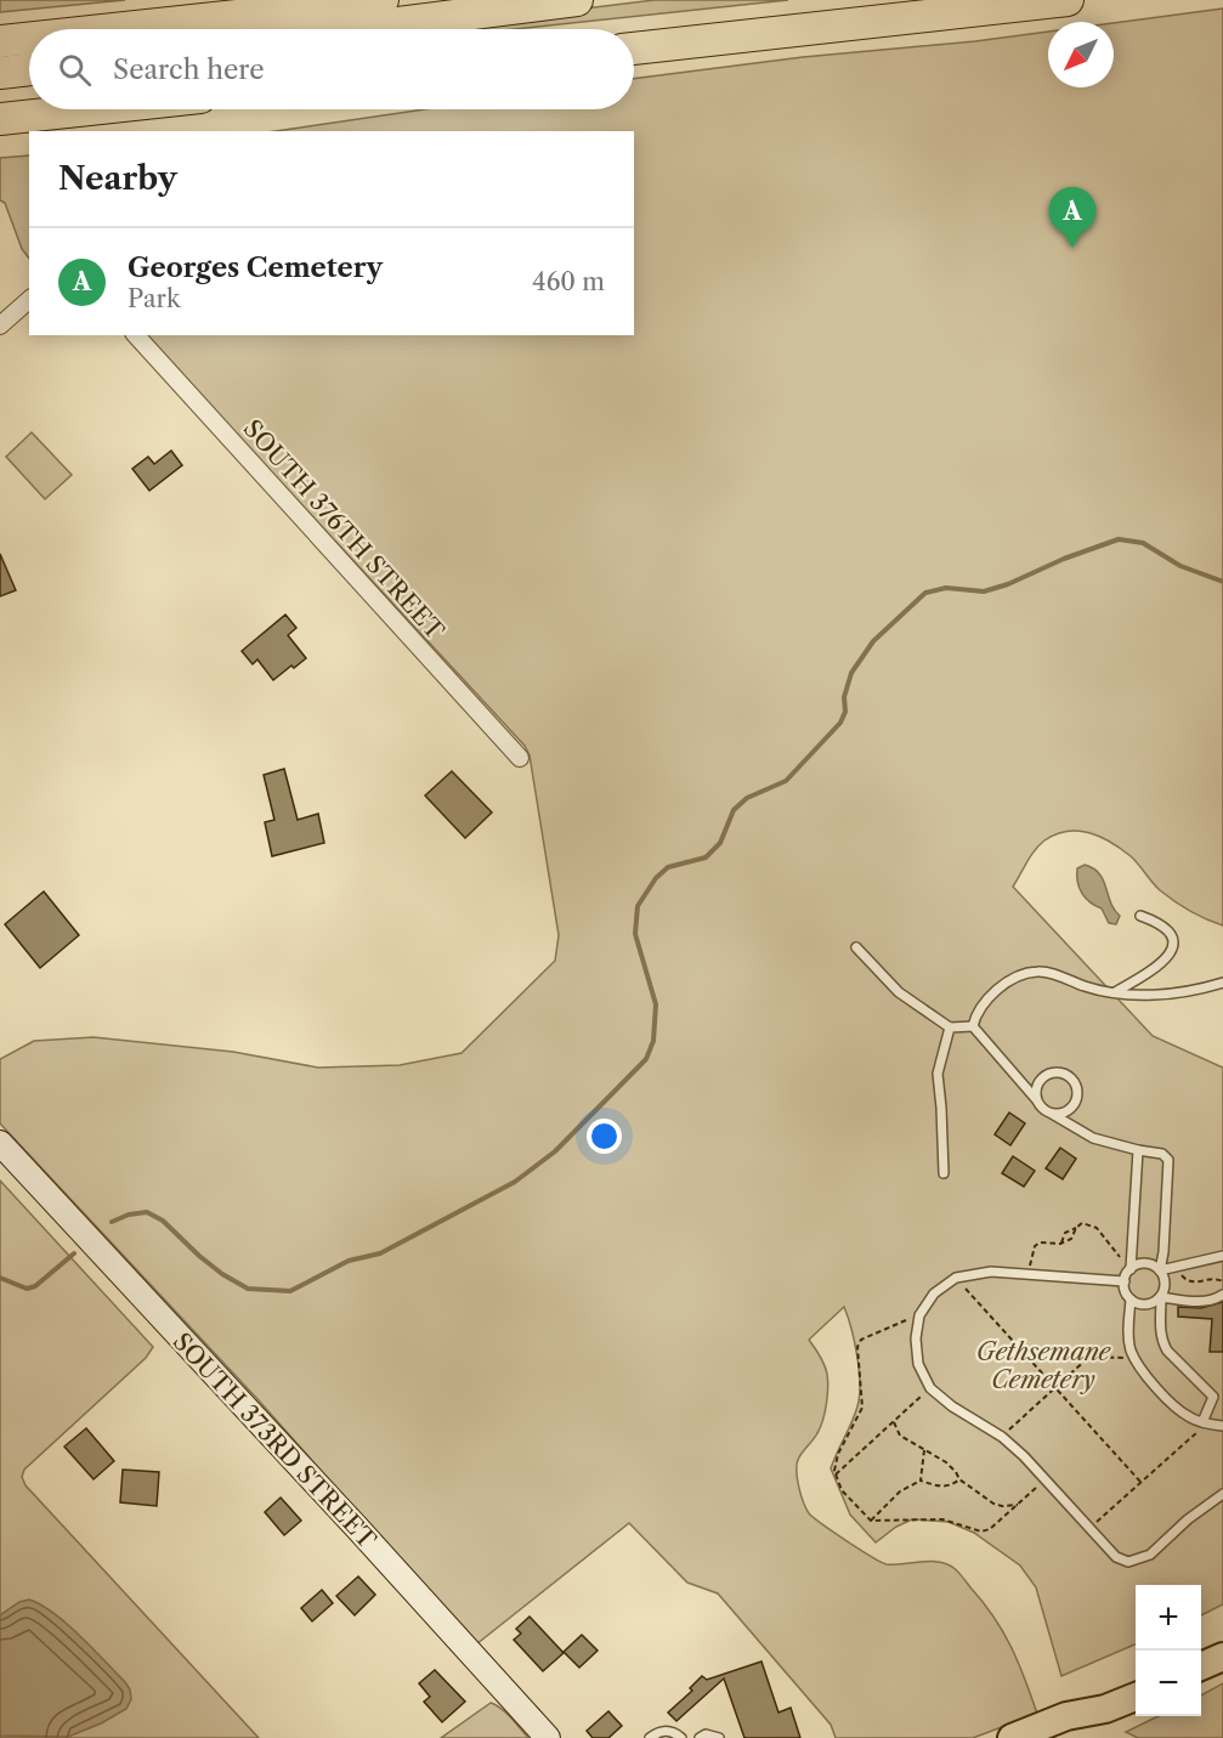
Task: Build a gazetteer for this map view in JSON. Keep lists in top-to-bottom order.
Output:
{
  "streets": {
    "street": ["SOUTH 376TH STREET", "SOUTH 373RD STREET"]
  },
  "parks": ["Gethsemane Cemetery"],
  "north": "bottom left",
  "page": {
    "search": "Search here",
    "heading": "Nearby",
    "pins": "A",
    "list": [
      {
        "mark": "A",
        "name": "Georges Cemetery",
        "note": "Park",
        "value": "460 m"
      }
    ],
    "map_buttons": ["+", "−"]
  }
}
